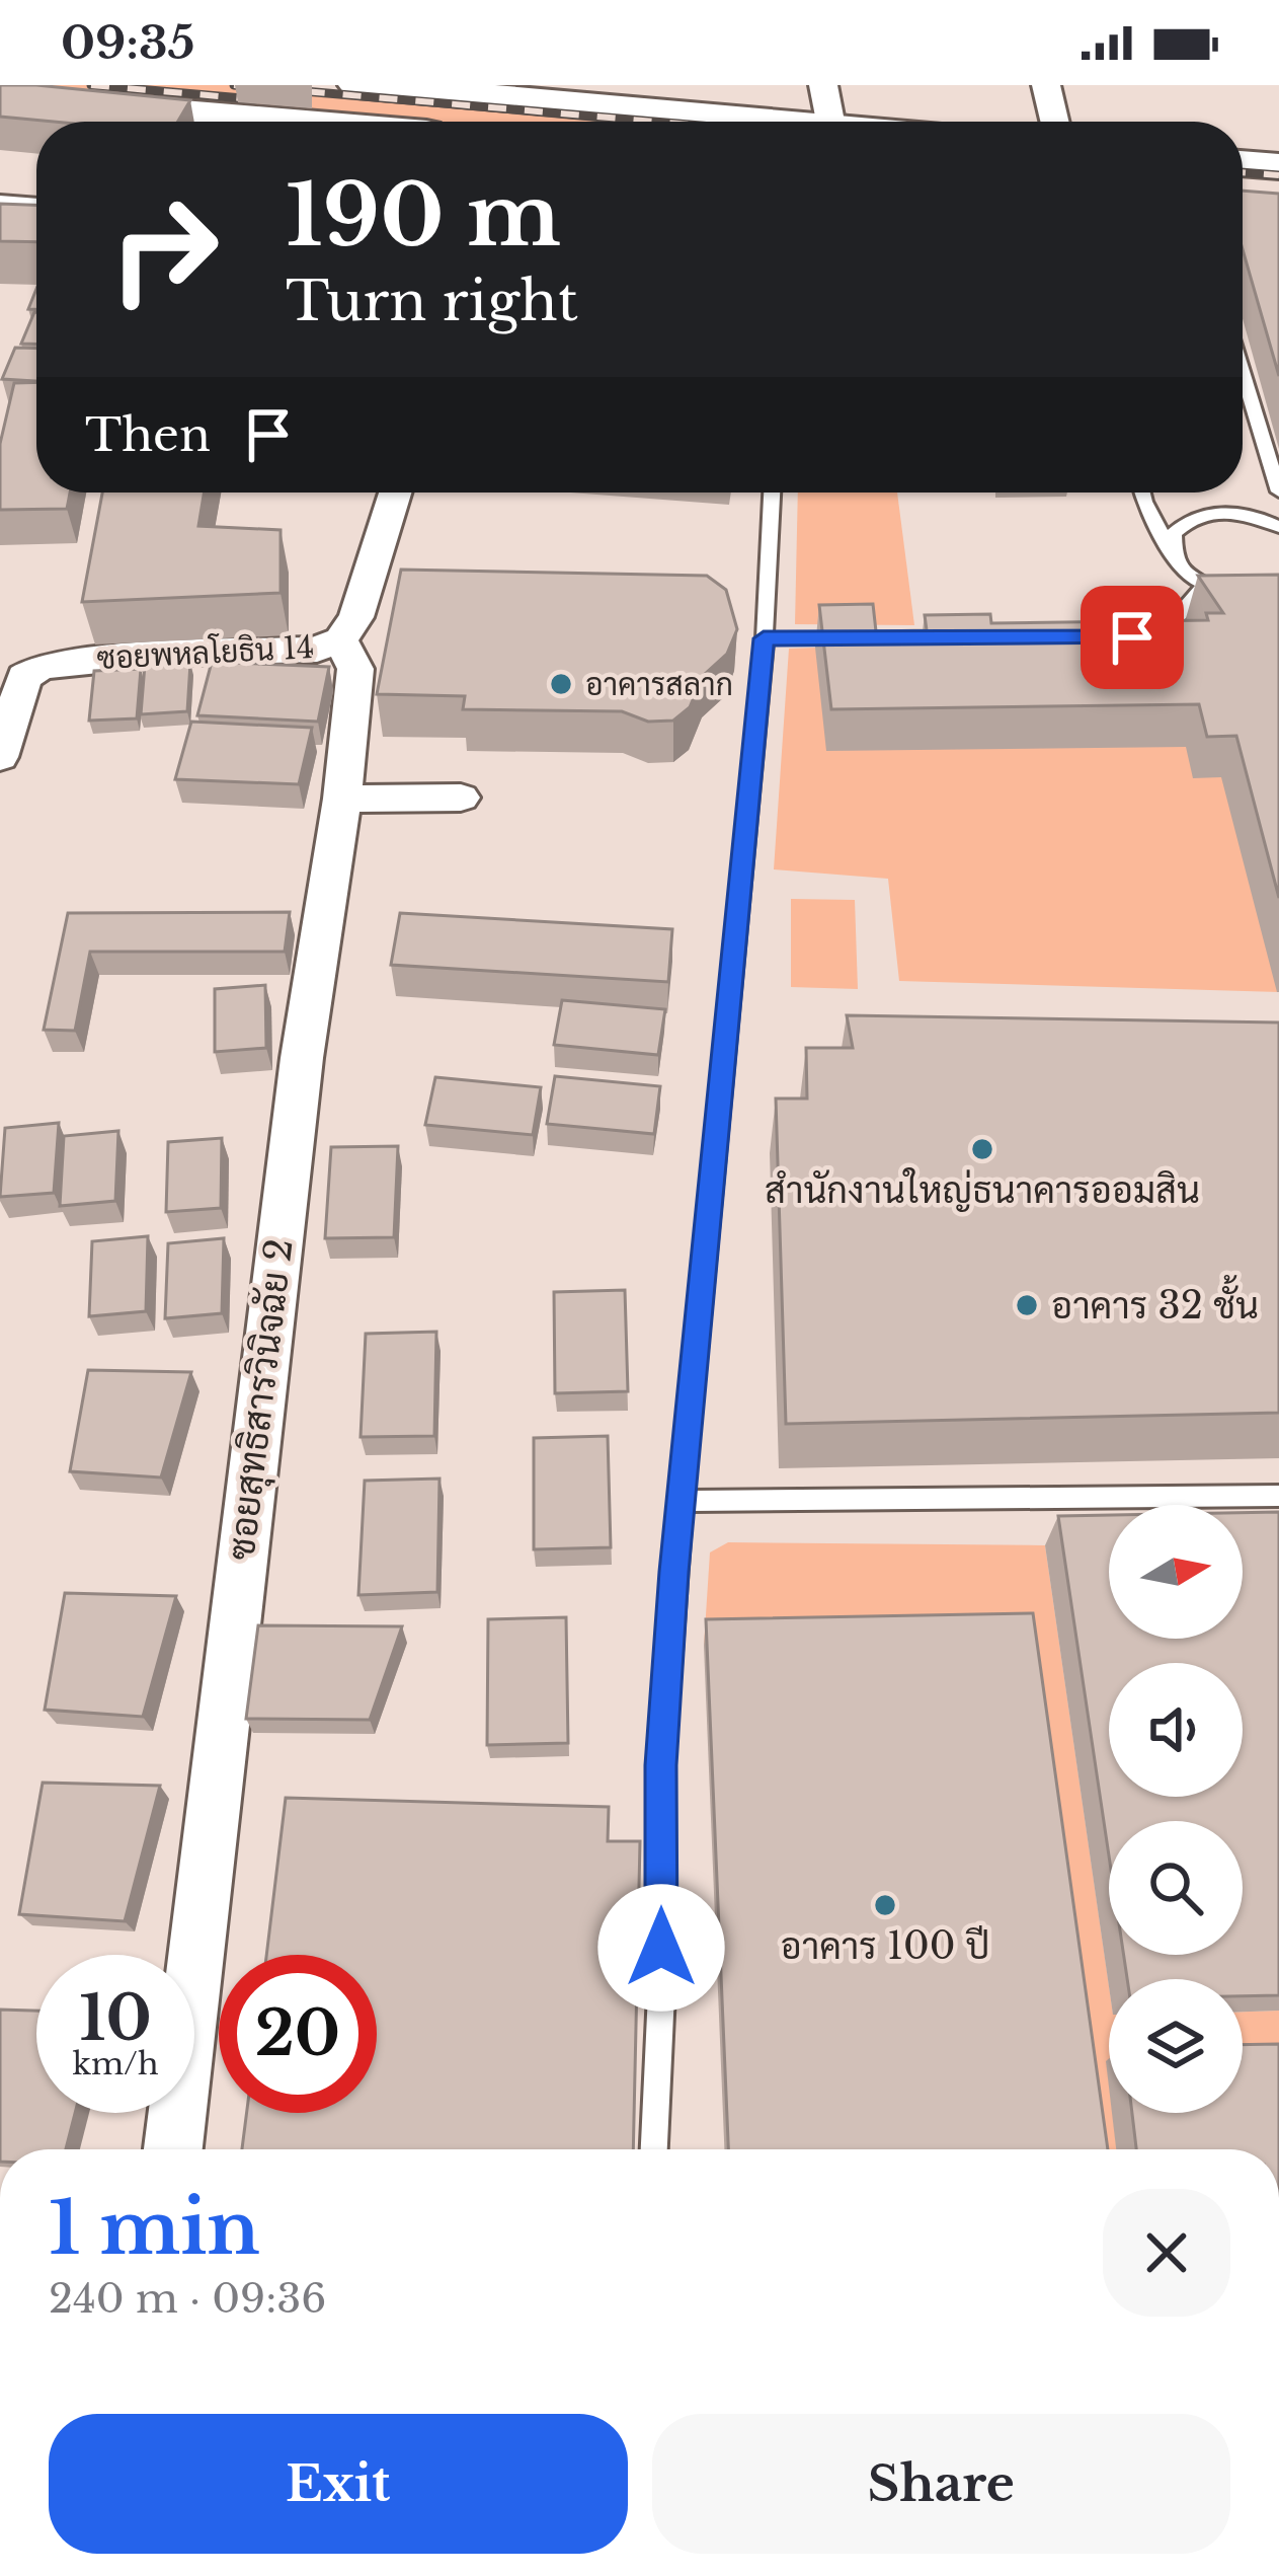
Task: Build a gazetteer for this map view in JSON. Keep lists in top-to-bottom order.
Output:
{
  "streets": {
    "street": ["ซอยพหลโยธิน 14", "ซอยสุทธิสารวินิจฉัย 2"]
  },
  "crossings": [
    ["ซอยพหลโยธิน 14", "ซอยสุทธิสารวินิจฉัย 2"]
  ],
  "places": [
    "อาคารสลาก",
    "สำนักงานใหญ่ธนาคารออมสิน",
    "อาคาร 32 ชั้น",
    "อาคาร 100 ปี"
  ],
  "north": "right",
  "page": {
    "status": "09:35",
    "turn": ["190 m", "Turn right"],
    "then": "Then",
    "speed": "10 km/h",
    "limit": "20",
    "heading": ["1 min", "240 m · 09:36"],
    "buttons": ["Exit", "Share"]
  }
}
